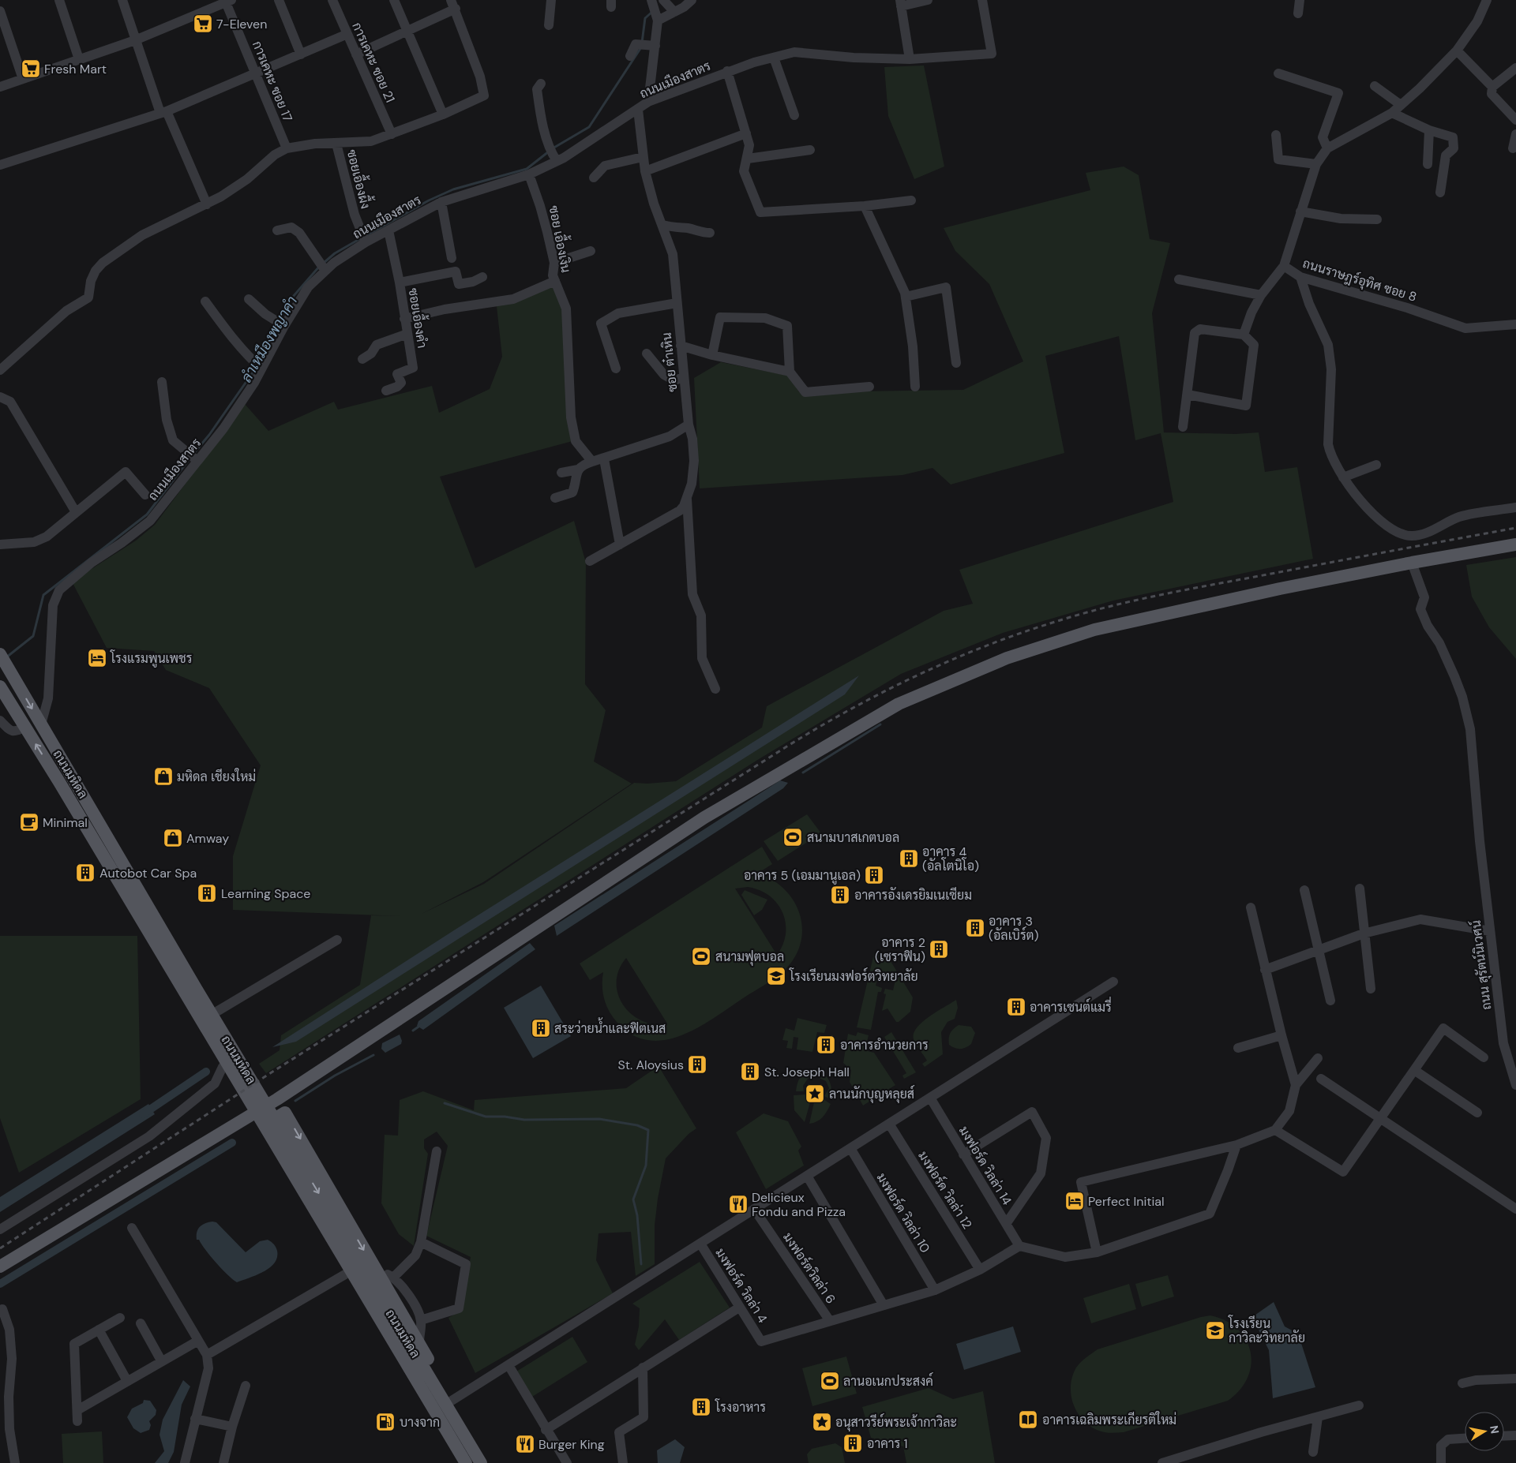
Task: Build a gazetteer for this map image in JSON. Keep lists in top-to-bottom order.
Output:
{
  "streets": {
    "main road": ["ถนนมหิดล"],
    "street": [
      "การเคหะ ซอย 21",
      "ถนนเมืองสาตร",
      "การเคหะ ซอย 17",
      "ซอยเอื้องผื้ง",
      "ซอย เอื้องเงิน",
      "ถนนราษฎร์อุทิศ ซอย 8",
      "ซอยเอื้องคำ",
      "ซอย ต๋าเหิน",
      "ถนน สุรัตน์นิเวศน์",
      "มงฟอร์ด วิลล่า 14",
      "มงฟอร์ด วิลล่า 12",
      "มงฟอร์ด วิลล่า 10",
      "มงฟอร์ตวิลล่า 6",
      "มงฟอร์ด วิลล่า 4"
    ]
  },
  "crossings": [
    ["ถนนเมืองสาตร", "ซอยเอื้องผื้ง"],
    ["ถนนเมืองสาตร", "ซอย เอื้องเงิน"],
    ["ถนนเมืองสาตร", "ซอยเอื้องคำ"],
    ["ถนนเมืองสาตร", "ซอย ต๋าเหิน"],
    ["ถนนเมืองสาตร", "ถนนมหิดล"],
    ["มงฟอร์ตวิลล่า 6", "มงฟอร์ด วิลล่า 4"]
  ],
  "water": ["ลำเหมืองพญาคำ"],
  "places": {
    "supermarket": ["7-Eleven", "Fresh Mart"],
    "hotel": ["โรงแรมพูนเพชร", "Perfect Initial"],
    "shop": ["มหิดล เชียงใหม่", "Amway"],
    "cafe": ["Minimal"],
    "sports": ["สนามบาสเกตบอล", "สนามฟุตบอล", "ลานอเนกประสงค์"],
    "building": [
      "อาคาร 4 (อัลโตนิโอ)",
      "Autobot Car Spa",
      "อาคาร 5 (เอมมานูเอล)",
      "Learning Space",
      "อาคารอังเดรยิมเนเซียม",
      "อาคาร 3 (อัลเบิร์ต)",
      "อาคาร 2 (เซราฟิน)",
      "อาคารเซนต์แมรี่",
      "สระว่ายน้ำและฟิตเนส",
      "อาคารอำนวยการ",
      "St. Aloysius",
      "St. Joseph Hall",
      "โรงอาหาร",
      "อาคาร 1"
    ],
    "school or university": ["โรงเรียนมงฟอร์ตวิทยาลัย", "โรงเรียน กาวิละวิทยาลัย"],
    "place": ["ลานนักบุญหลุยส์", "อนุสาวรีย์พระเจ้ากาวิละ"],
    "restaurant": ["Delicieux Fondu and Pizza", "Burger King"],
    "library": ["อาคารเฉลิมพระเกียรติใหม่"],
    "fuel station": ["บางจาก"]
  },
  "north": "right"
}
